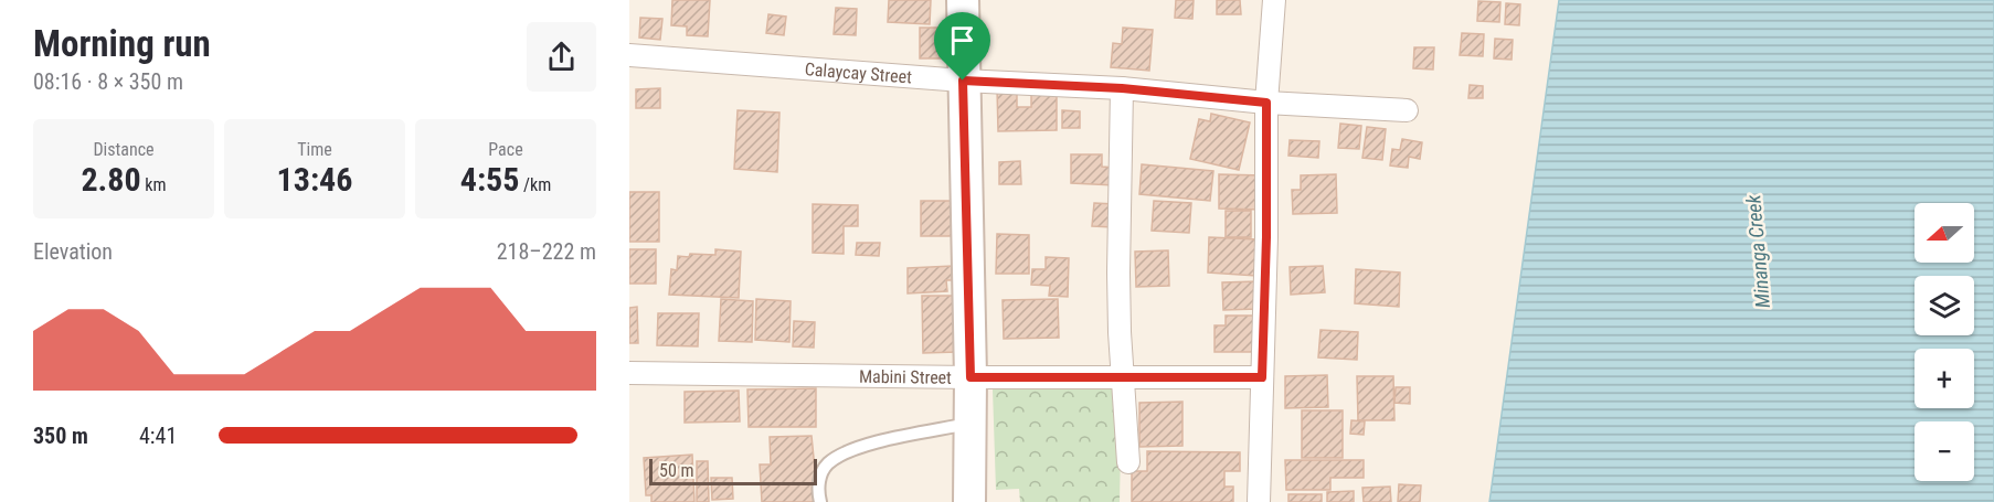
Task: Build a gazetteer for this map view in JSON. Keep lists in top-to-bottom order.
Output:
{
  "streets": {
    "street": ["Calaycay Street", "Mabini Street"]
  },
  "water": ["Minanga Creek"],
  "scale_bar": "50 m",
  "north": "left",
  "page": {
    "heading": ["Morning run", "08:16 · 8 × 350 m"],
    "stats": [
      ["Distance", "2.80 km"],
      ["Time", "13:46"],
      ["Pace", "4:55 /km"]
    ],
    "map_buttons": ["+", "−"],
    "chart": ["Elevation", "218–222 m"],
    "list": [
      {
        "name": "350 m",
        "note": "4:41"
      }
    ],
    "scale": "50 m"
  }
}
